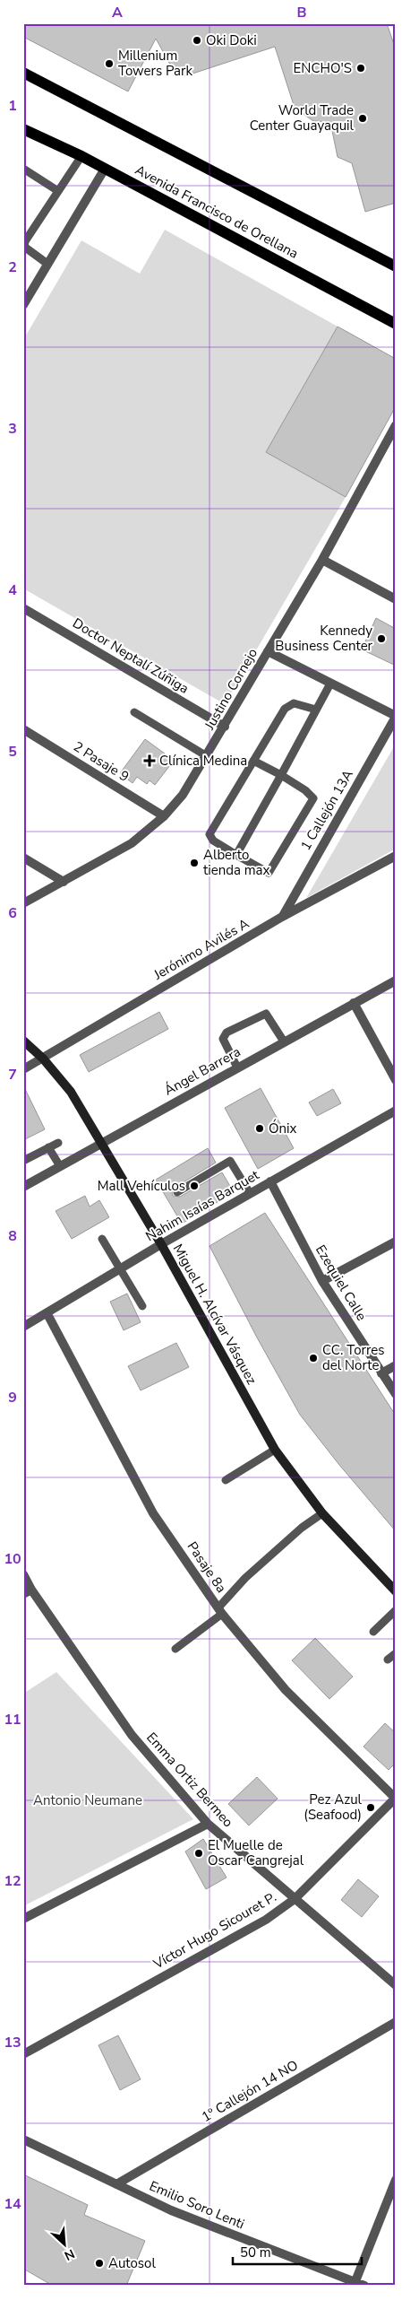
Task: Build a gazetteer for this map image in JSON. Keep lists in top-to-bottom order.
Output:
{
  "streets": {
    "main road": ["Avenida Francisco de Orellana"],
    "street": [
      "Doctor Neptalí Zúñiga",
      "Justino Cornejo",
      "2 Pasaje 9",
      "1 Callejón 13A",
      "Jerónimo Avilés A",
      "Ángel Barrera",
      "Nahim Isaías Barquet",
      "Ezequiel Calle",
      "Miguel H. Alcívar Vásquez",
      "Pasaje 8a",
      "Emma Ortiz Bermeo",
      "Víctor Hugo Sicouret P.",
      "1º Callejón 14 NO",
      "Emilio Soro Lenti"
    ]
  },
  "crossings": [
    ["Doctor Neptalí Zúñiga", "Justino Cornejo"],
    ["Justino Cornejo", "2 Pasaje 9"],
    ["1 Callejón 13A", "Jerónimo Avilés A"],
    ["Jerónimo Avilés A", "Miguel H. Alcívar Vásquez"],
    ["Ángel Barrera", "Miguel H. Alcívar Vásquez"],
    ["Nahim Isaías Barquet", "Ezequiel Calle"],
    ["Nahim Isaías Barquet", "Miguel H. Alcívar Vásquez"],
    ["Nahim Isaías Barquet", "Pasaje 8a"],
    ["Pasaje 8a", "Víctor Hugo Sicouret P."],
    ["Emma Ortiz Bermeo", "Víctor Hugo Sicouret P."],
    ["1º Callejón 14 NO", "Emilio Soro Lenti"]
  ],
  "parks": ["Antonio Neumane"],
  "places": {
    "other": [
      "Oki Doki",
      "Millenium Towers Park",
      "ENCHO'S",
      "World Trade Center Guayaquil",
      "Kennedy Business Center",
      "Alberto tienda max",
      "Ónix",
      "Mall Vehículos",
      "CC. Torres del Norte",
      "Pez Azul (Seafood)",
      "El Muelle de Oscar Cangrejal",
      "Autosol"
    ],
    "health": ["Clínica Medina"]
  },
  "scale_bar": "50 m",
  "north": "bottom right",
  "grid": {
    "columns": ["A", "B"],
    "rows": [
      "1",
      "2",
      "3",
      "4",
      "5",
      "6",
      "7",
      "8",
      "9",
      "10",
      "11",
      "12",
      "13",
      "14"
    ]
  }
}
